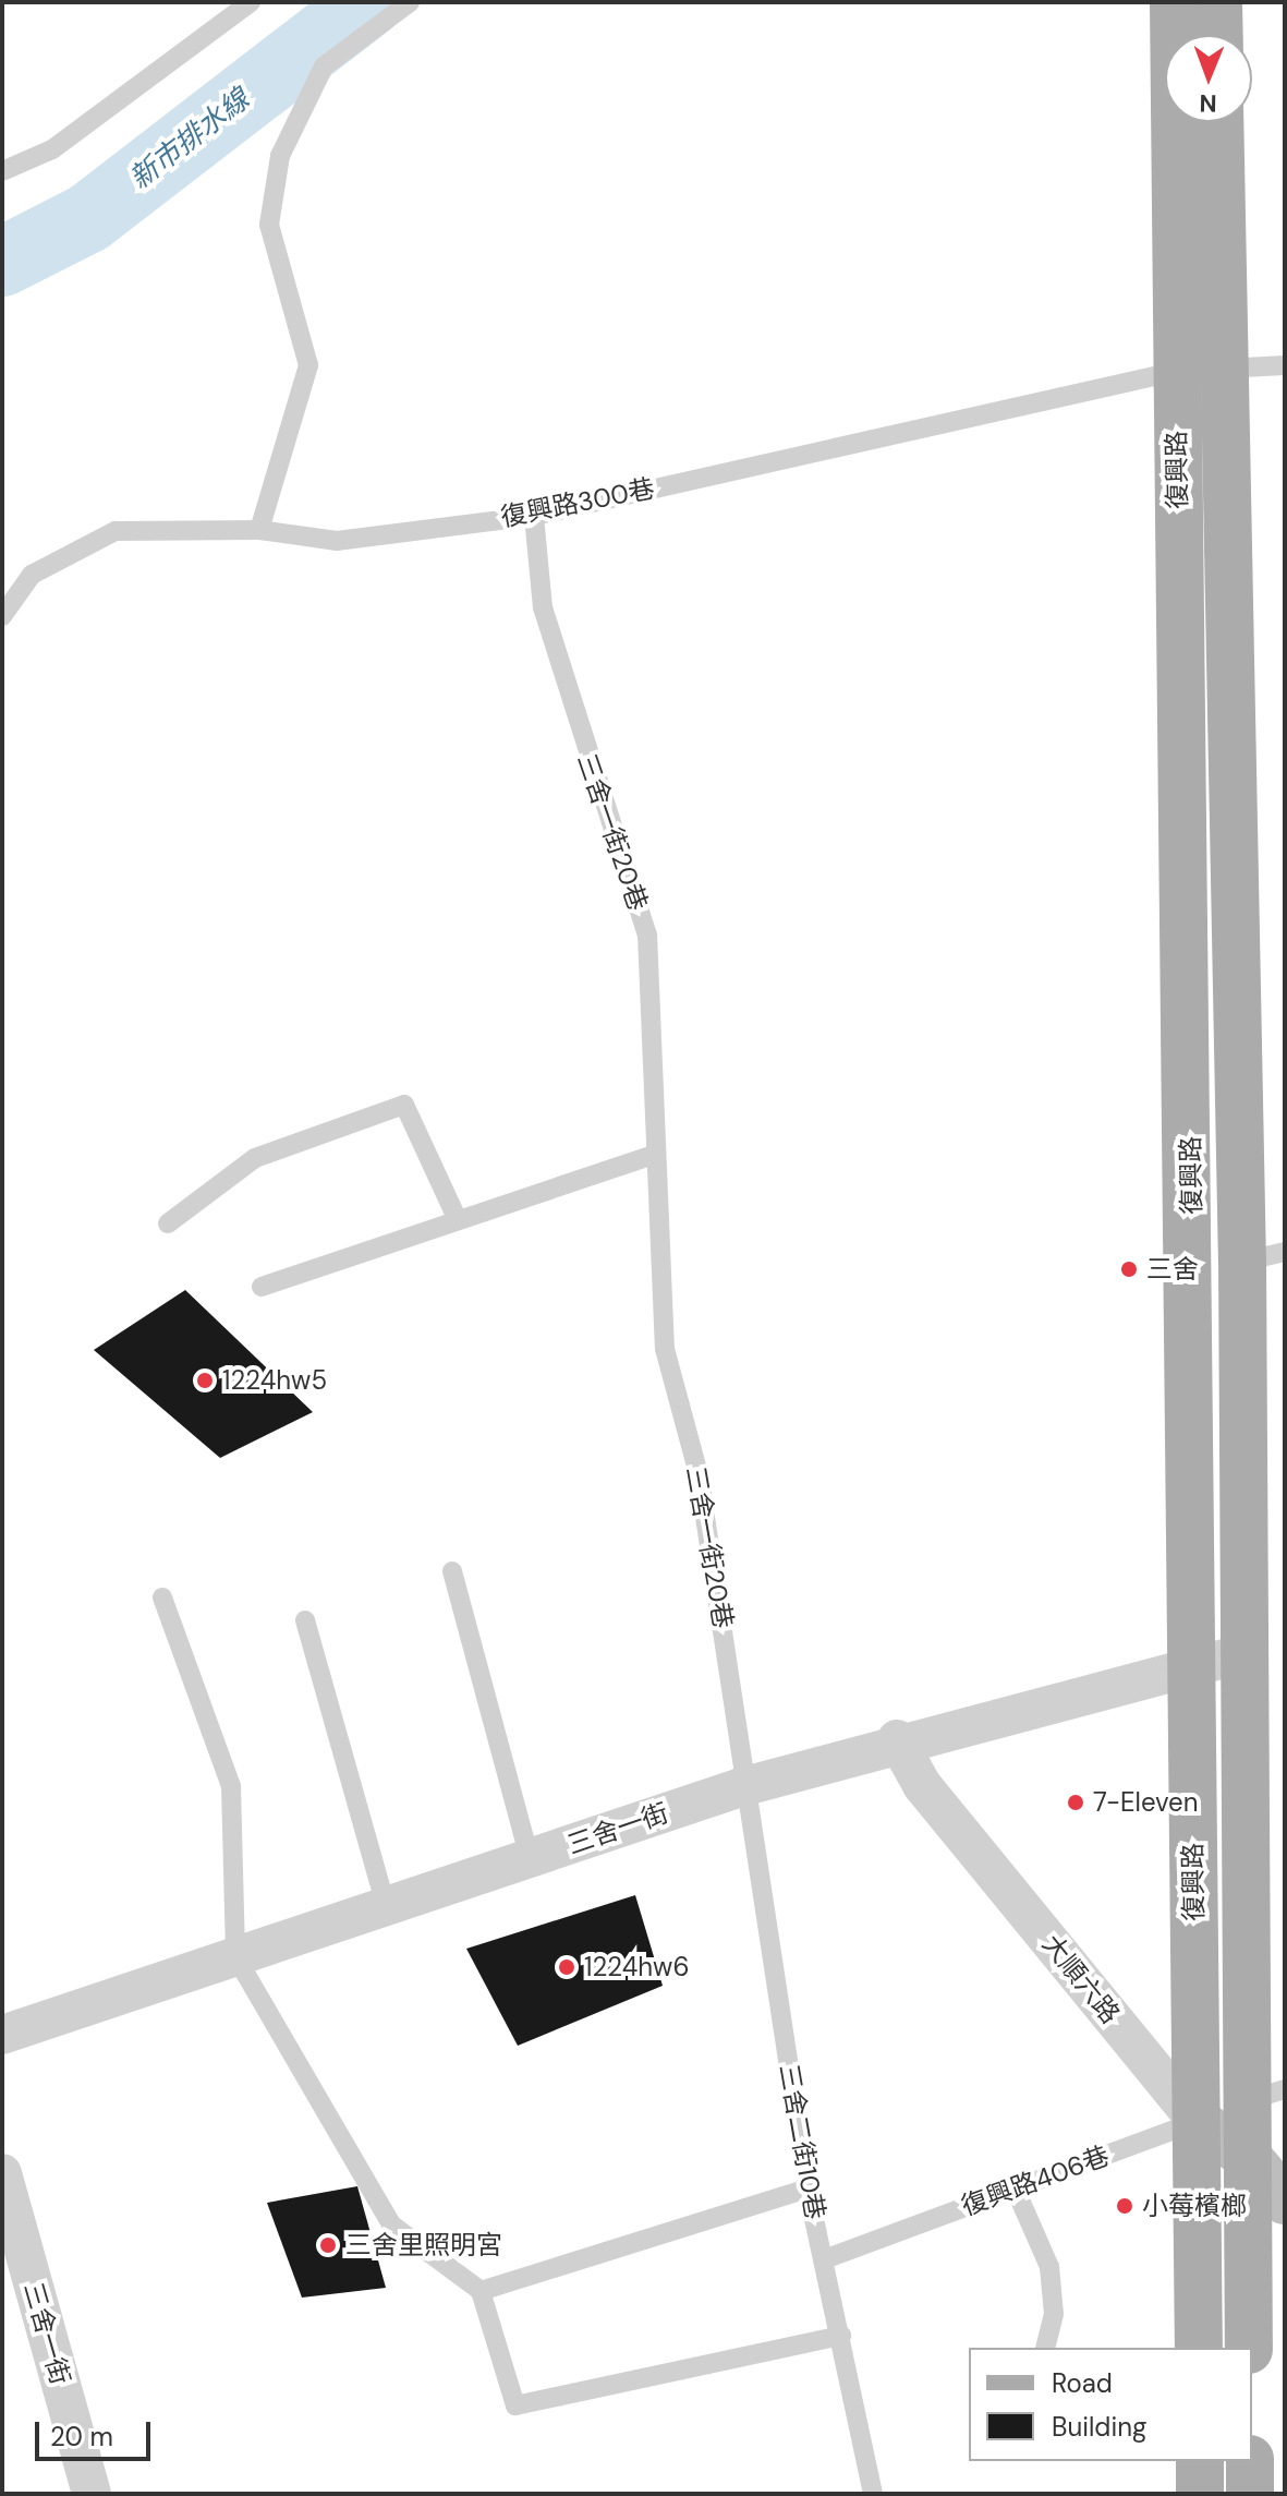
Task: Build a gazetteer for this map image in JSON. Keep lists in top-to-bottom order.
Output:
{
  "streets": {
    "main road": ["復興路"],
    "street": ["三舍一街", "大順六路"],
    "lane": [
      "復興路300巷",
      "三舍一街20巷",
      "三舍二街10巷",
      "復興路406巷"
    ]
  },
  "crossings": [
    ["復興路", "復興路300巷"],
    ["復興路", "三舍一街"],
    ["復興路", "大順六路"],
    ["復興路", "復興路406巷"],
    ["復興路300巷", "三舍一街20巷"],
    ["三舍一街20巷", "三舍一街"],
    ["三舍一街20巷", "三舍二街10巷"],
    ["三舍一街", "大順六路"],
    ["三舍一街", "三舍二街10巷"],
    ["大順六路", "復興路406巷"],
    ["三舍二街10巷", "復興路406巷"]
  ],
  "water": ["新市排水線"],
  "places": [
    "三舍",
    "1224hw5",
    "7-Eleven",
    "1224hw6",
    "小莓檳榔",
    "三舍里照明宮"
  ],
  "legend": ["Road", "Building"],
  "scale_bar": "20 m",
  "north": "bottom"
}
